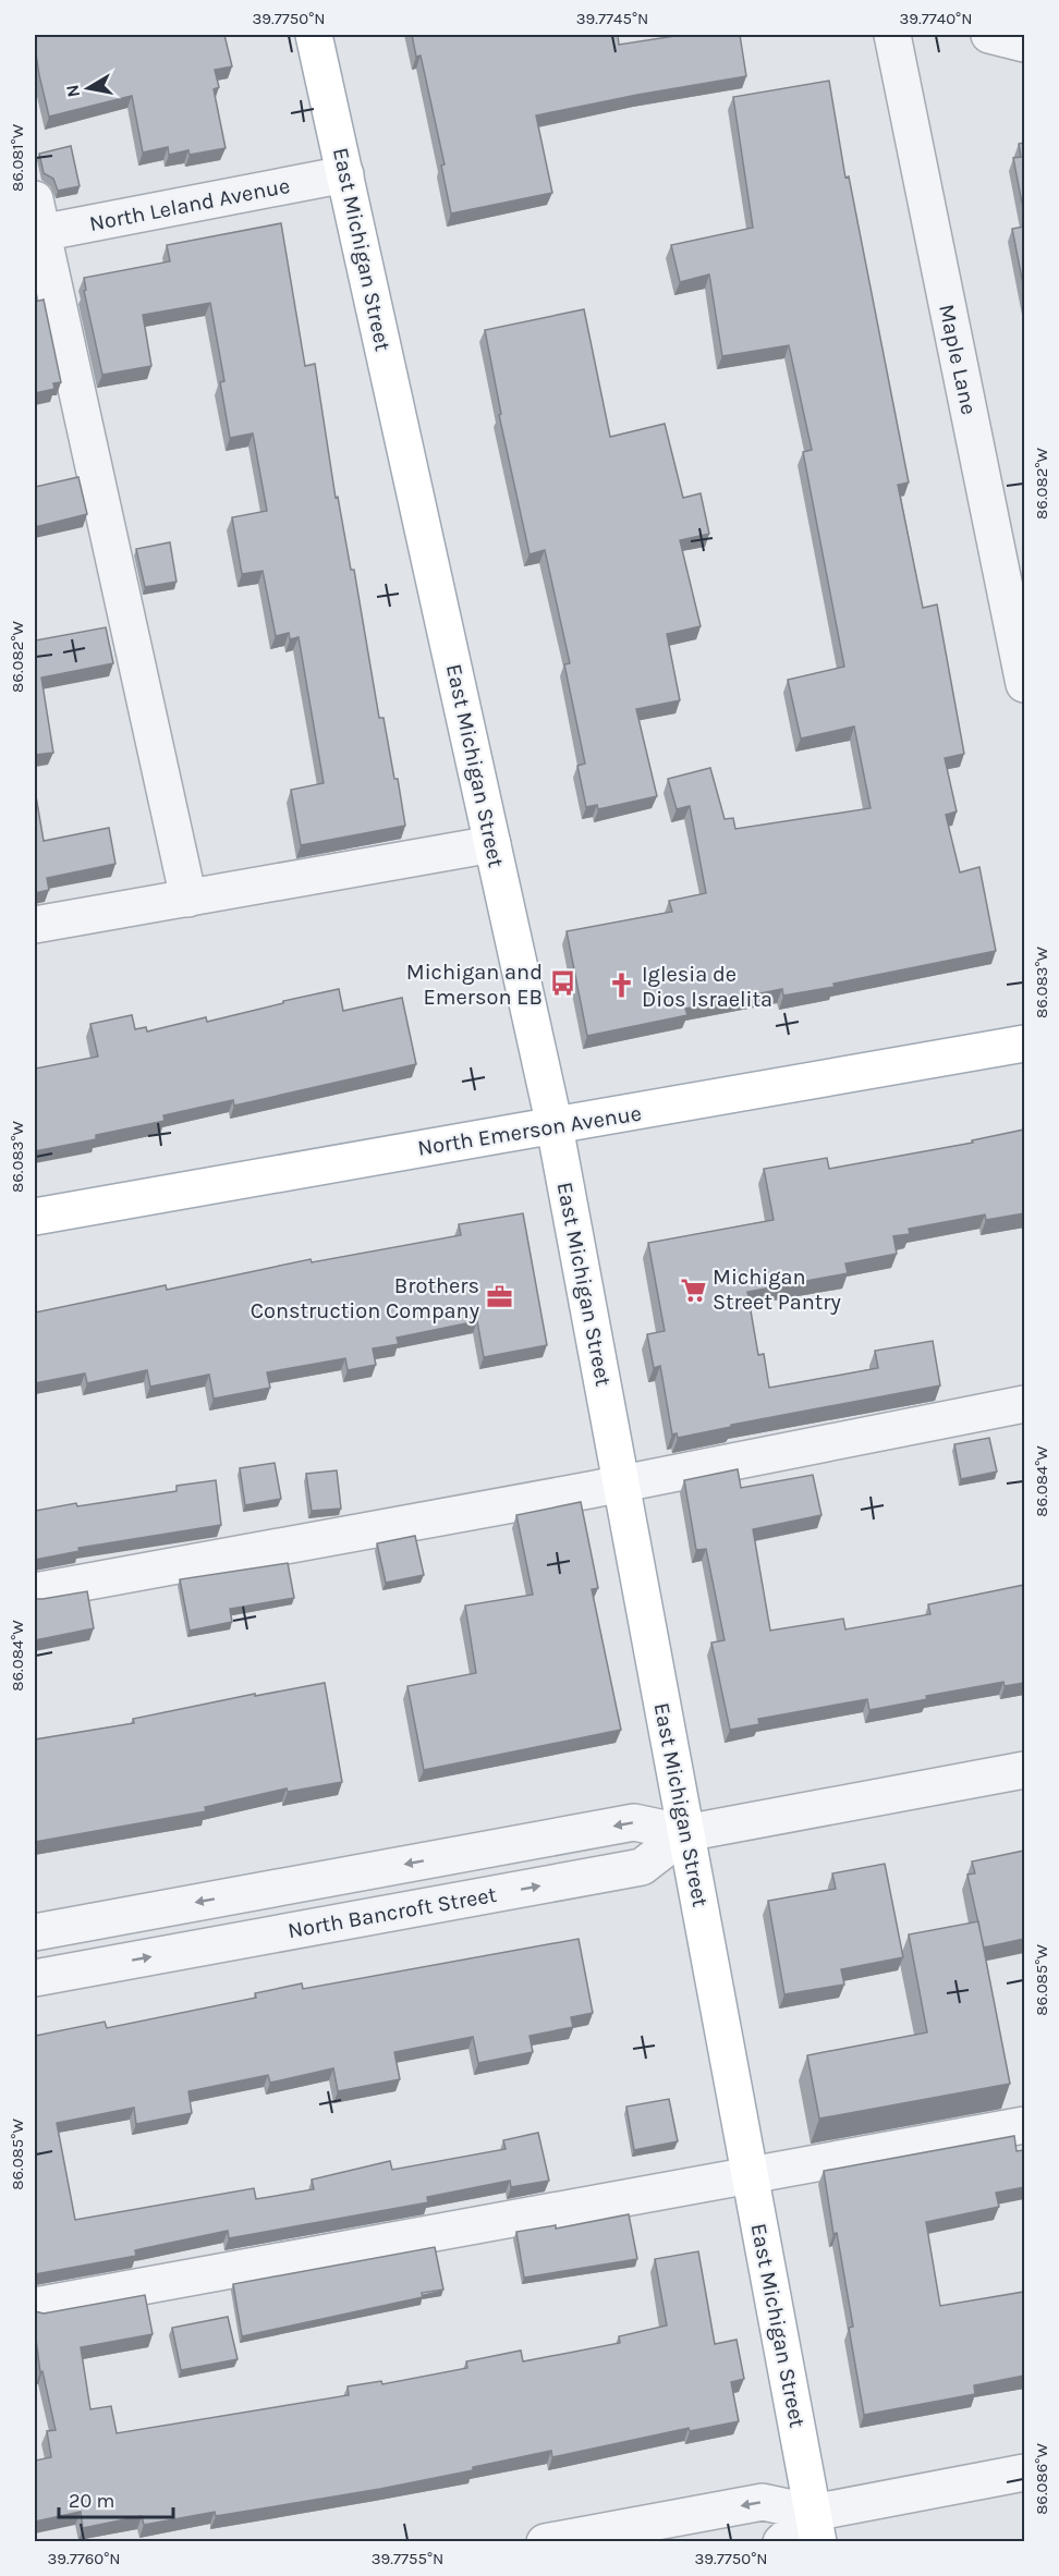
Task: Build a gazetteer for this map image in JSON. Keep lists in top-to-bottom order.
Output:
{
  "streets": {
    "main road": ["East Michigan Street", "North Emerson Avenue"],
    "street": ["North Leland Avenue", "Maple Lane", "North Bancroft Street"]
  },
  "crossings": [
    ["North Leland Avenue", "East Michigan Street"],
    ["East Michigan Street", "North Emerson Avenue"],
    ["East Michigan Street", "North Bancroft Street"]
  ],
  "places": {
    "bus stop": ["Michigan and Emerson EB"],
    "church": ["Iglesia de Dios Israelita"],
    "supermarket": ["Michigan Street Pantry"],
    "office": ["Brothers Construction Company"]
  },
  "scale_bar": "20 m",
  "north": "left",
  "coordinates": [
    "39.7750°N",
    "39.7745°N",
    "39.7740°N",
    "86.081°W",
    "86.082°W",
    "86.083°W",
    "86.084°W",
    "86.085°W",
    "86.086°W",
    "39.7760°N",
    "39.7755°N"
  ]
}
